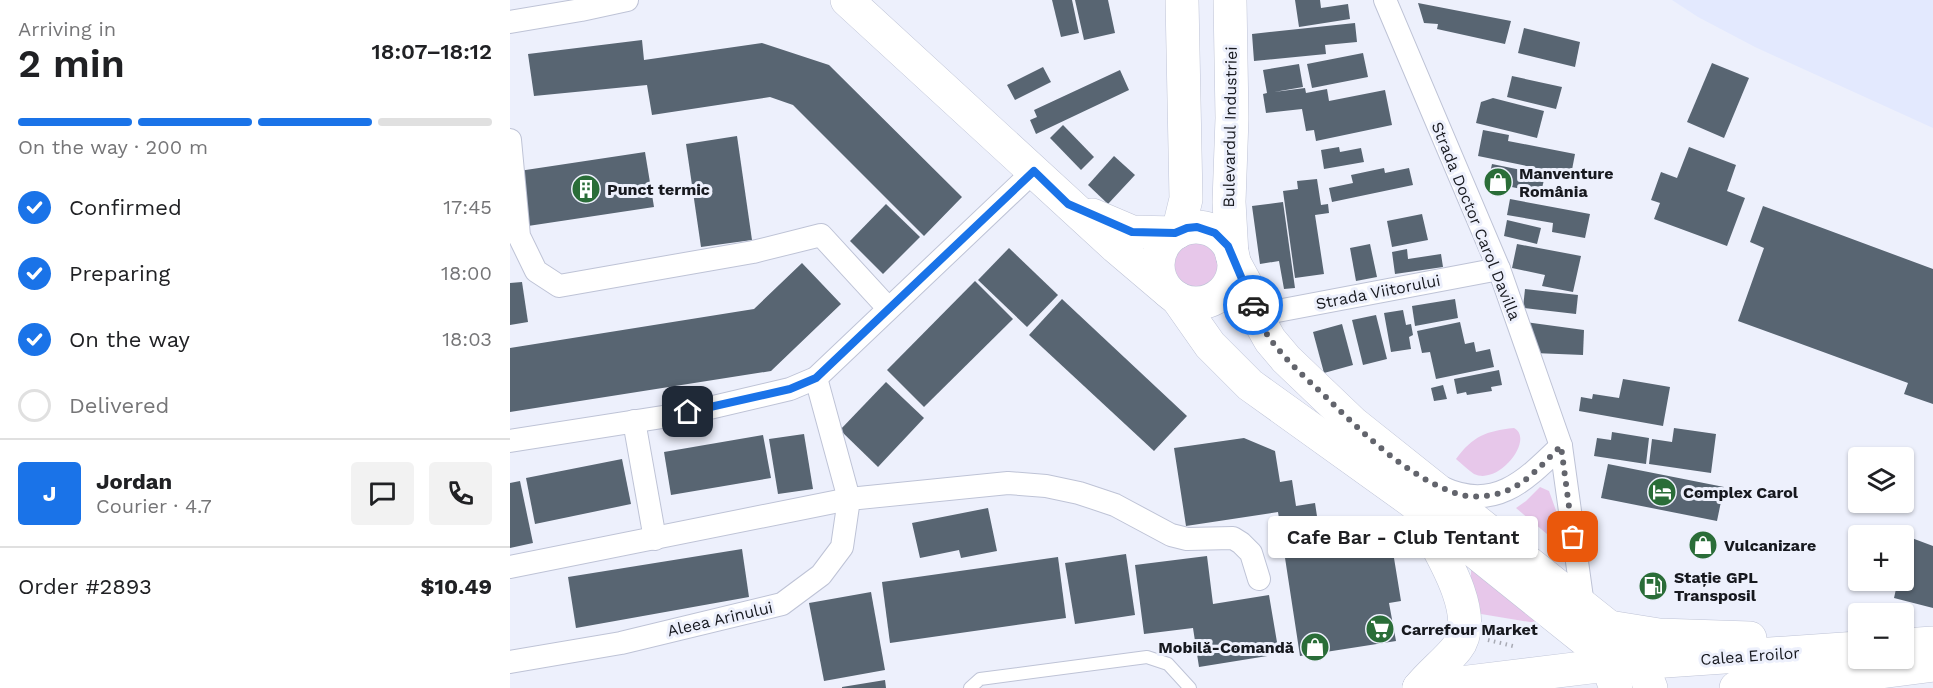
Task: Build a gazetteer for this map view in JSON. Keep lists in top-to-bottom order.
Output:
{
  "streets": {
    "main road": ["Bulevardul Industriei", "Calea Eroilor"],
    "street": ["Strada Doctor Carol Davilla", "Strada Viitorului", "Aleea Arinului"]
  },
  "crossings": [
    ["Strada Doctor Carol Davilla", "Strada Viitorului"]
  ],
  "places": {
    "shop": ["Manventure România", "Vulcanizare", "Mobilă-Comandă"],
    "building": ["Punct termic"],
    "hotel": ["Complex Carol"],
    "other": ["Cafe Bar - Club Tentant"],
    "fuel station": ["Stație GPL Transposil"],
    "supermarket": ["Carrefour Market"]
  },
  "page": {
    "heading": ["2 min", "Arriving in", "18:07–18:12"],
    "panel": [
      "Jordan",
      "Courier · 4.7",
      "Order #2893",
      "$10.49"
    ],
    "bar": "On the way · 200 m",
    "list": [
      ["Confirmed", "17:45"],
      ["Preparing", "18:00"],
      ["On the way", "18:03"],
      "Delivered"
    ],
    "map_buttons": ["+", "−"],
    "round": "J",
    "bubble": "Cafe Bar - Club Tentant"
  }
}
